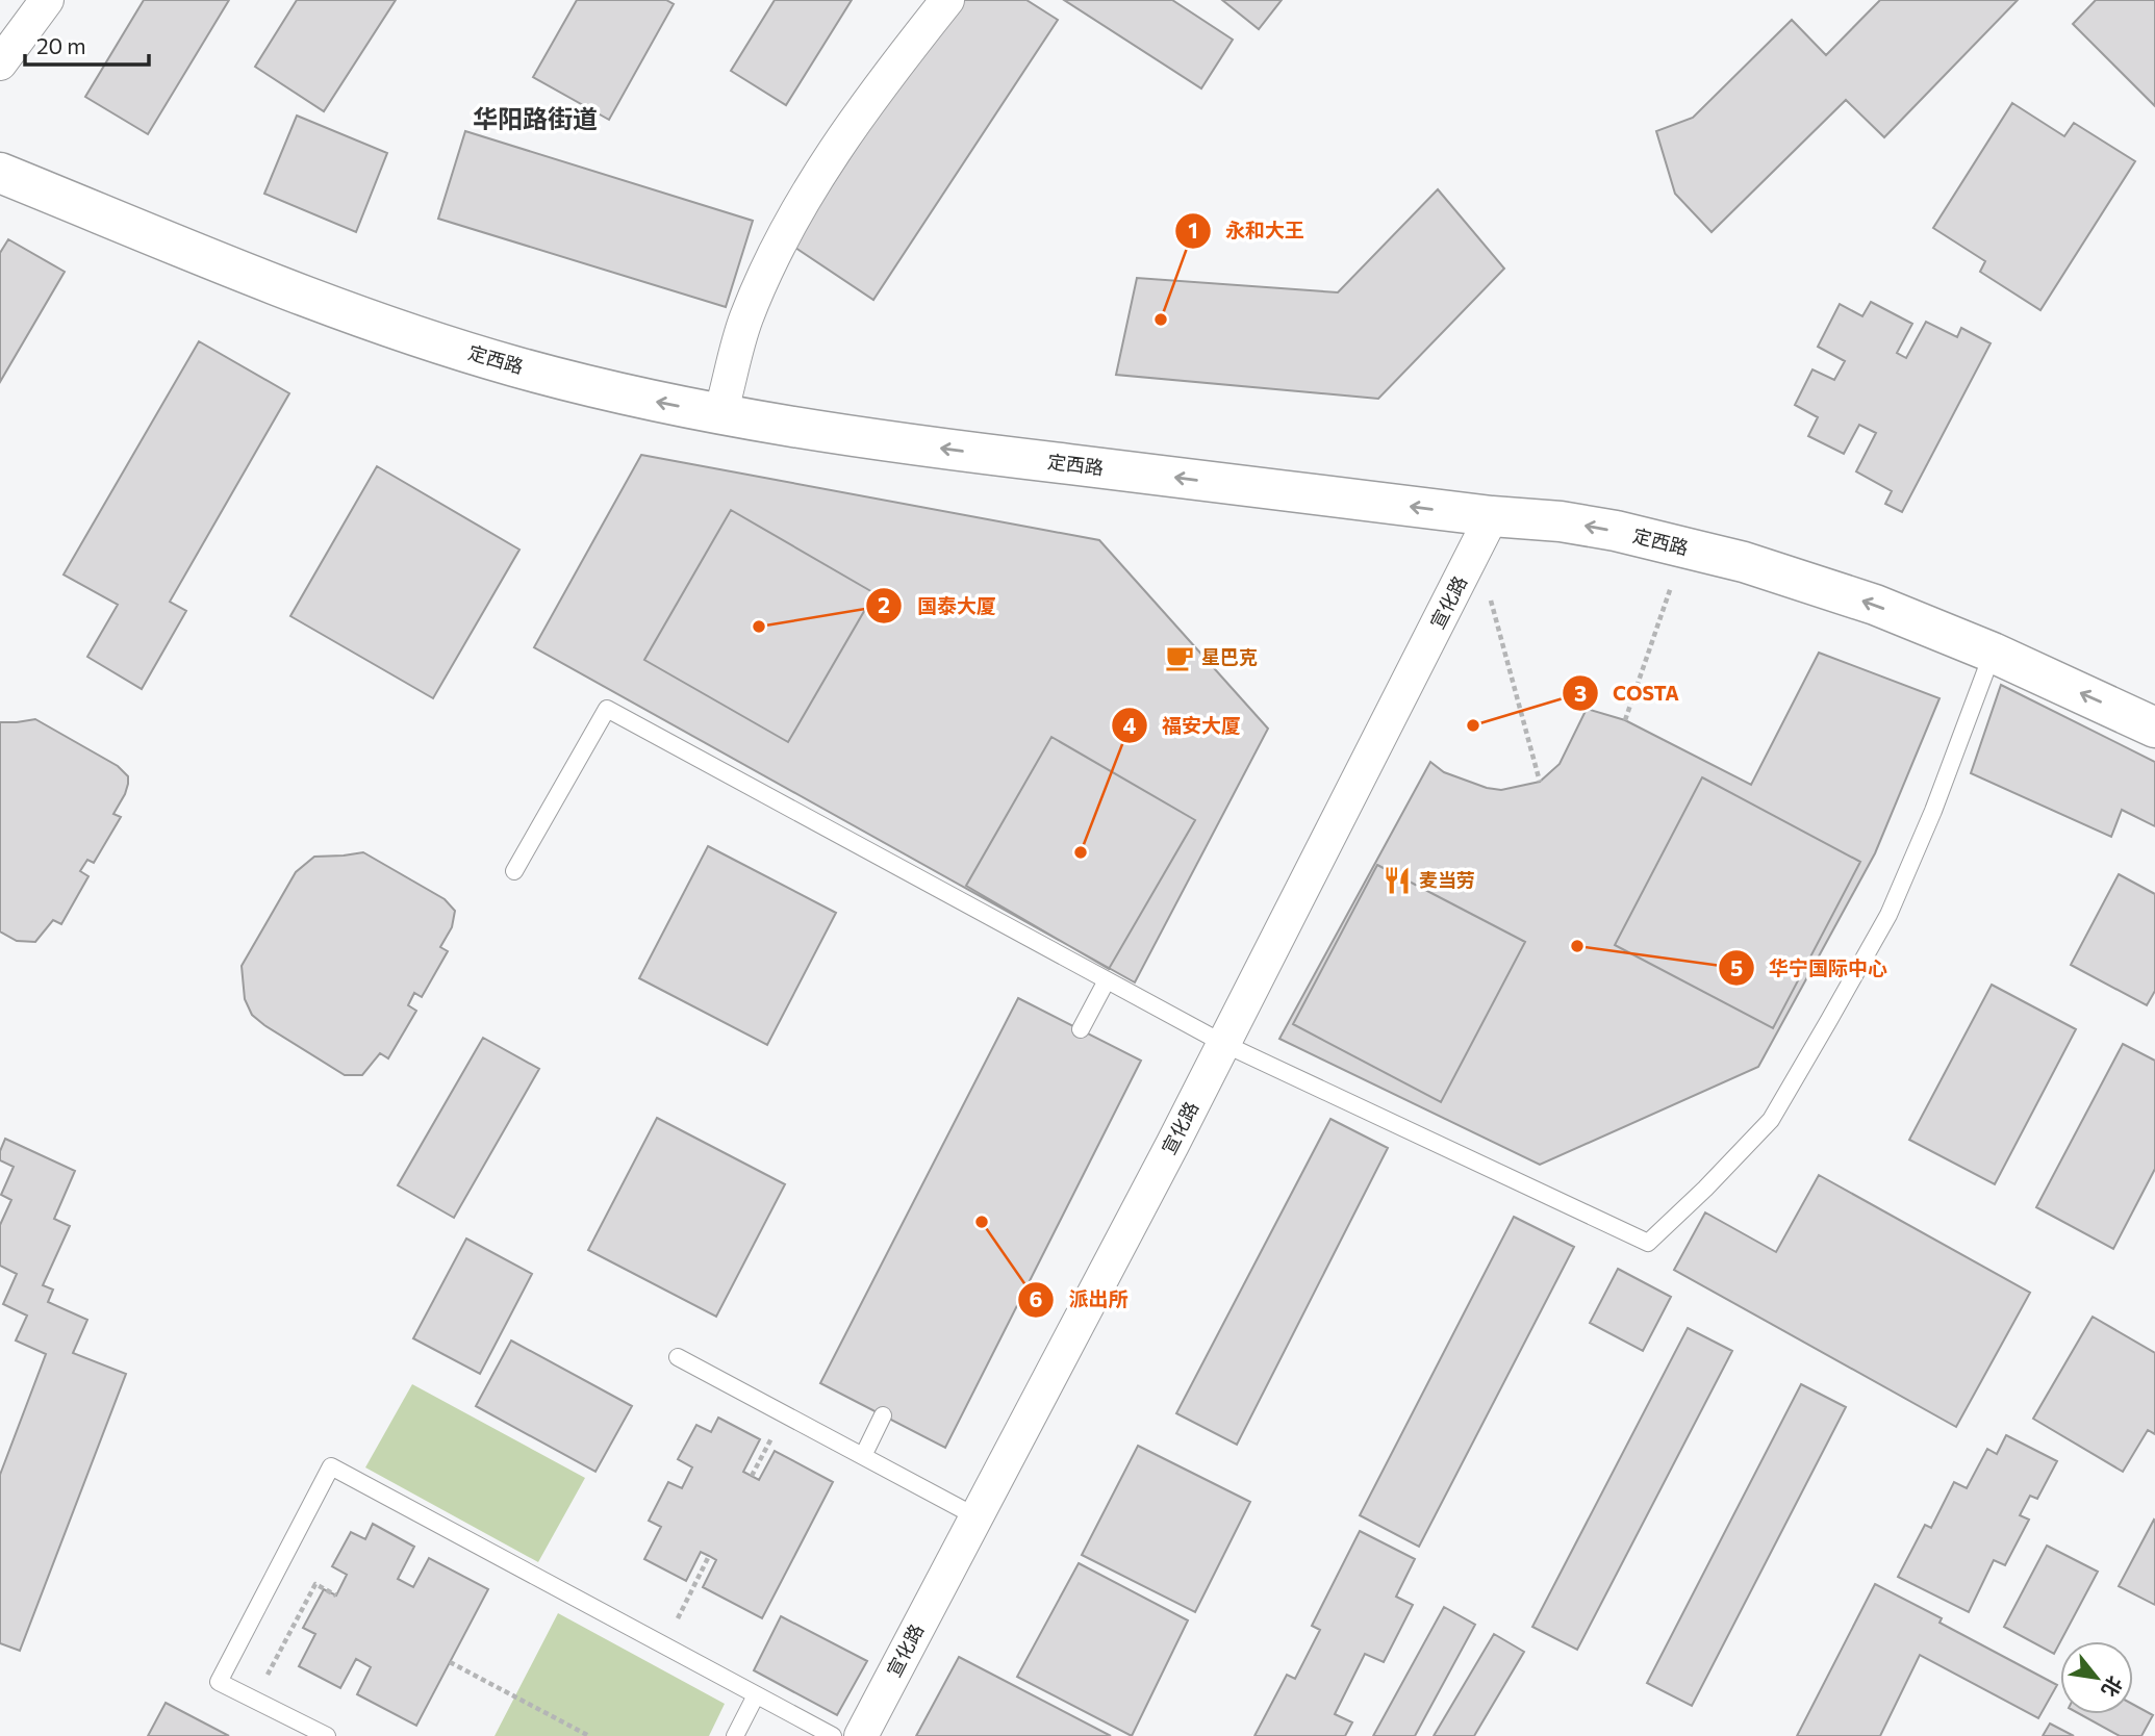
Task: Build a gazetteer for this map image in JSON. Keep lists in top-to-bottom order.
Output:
{
  "streets": {
    "street": ["定西路", "宣化路"]
  },
  "crossings": [
    ["定西路", "宣化路"]
  ],
  "one_way": ["定西路"],
  "districts": ["华阳路街道"],
  "places": {
    "other": [
      "永和大王",
      "国泰大厦",
      "COSTA",
      "福安大厦",
      "华宁国际中心",
      "派出所"
    ],
    "cafe": ["星巴克"],
    "restaurant": ["麦当劳"]
  },
  "scale_bar": "20 m",
  "north": "bottom right"
}
